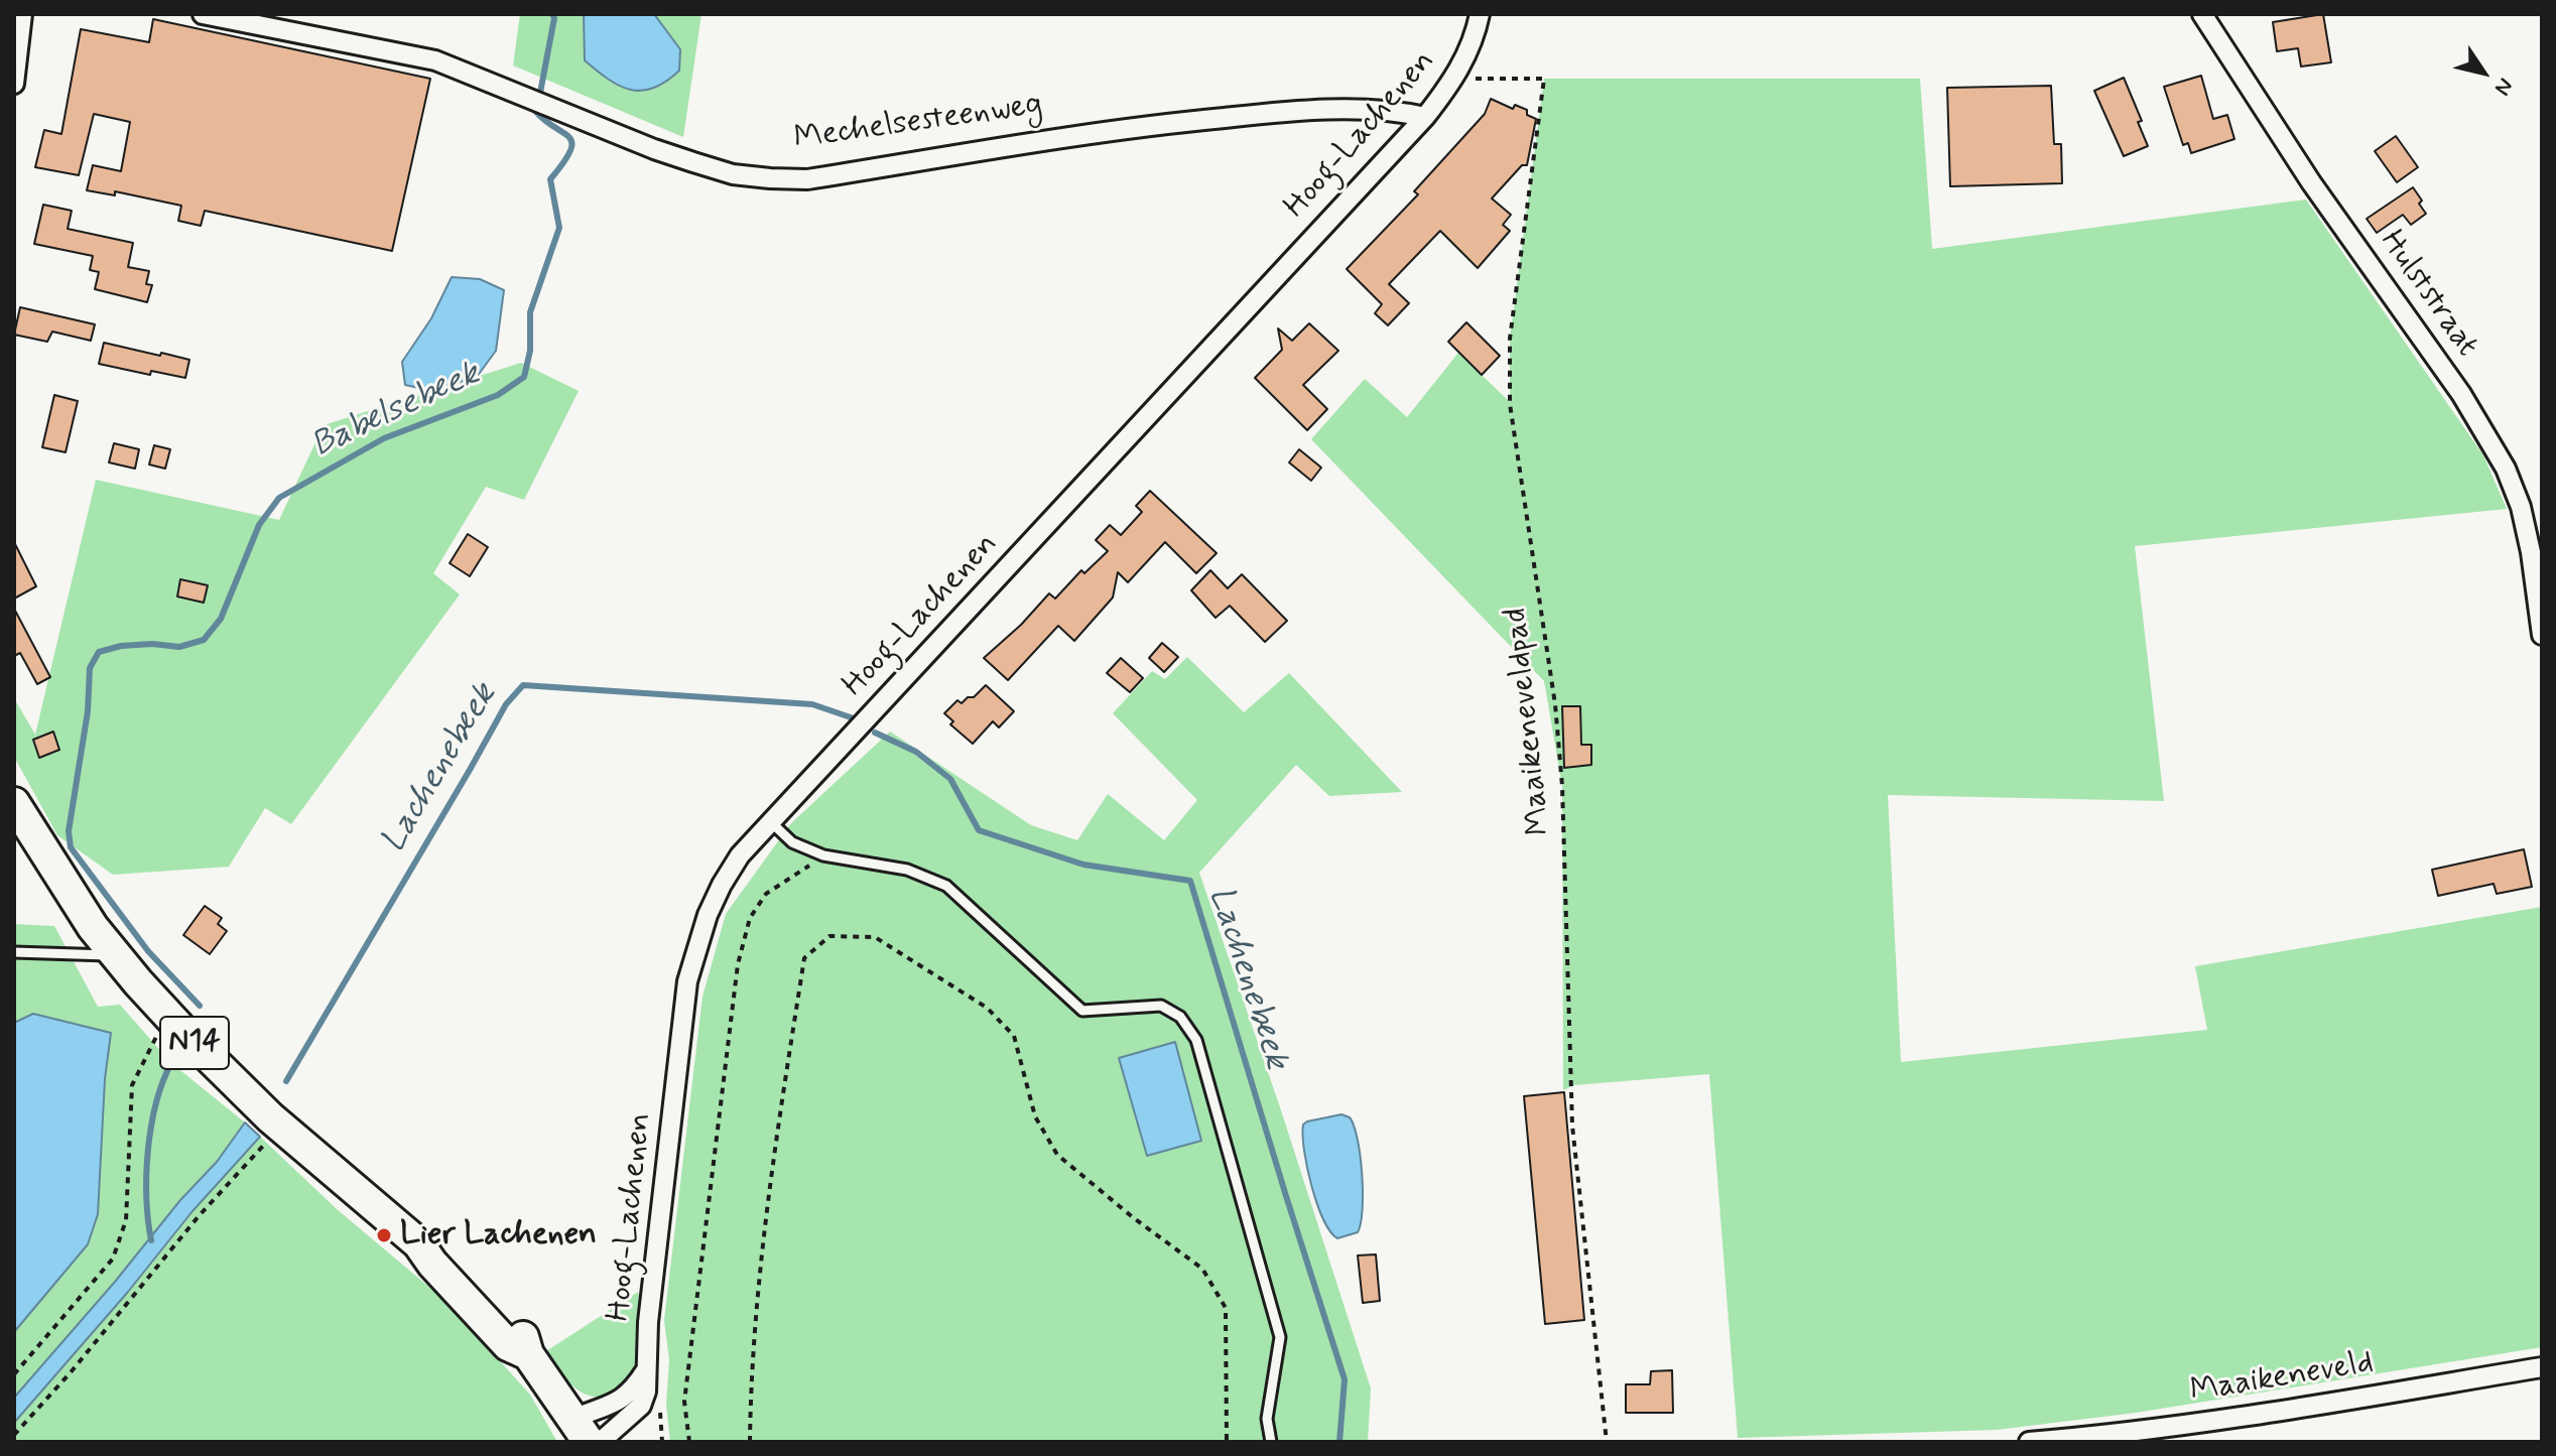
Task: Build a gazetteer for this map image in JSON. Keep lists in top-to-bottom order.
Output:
{
  "streets": {
    "main road": ["N14"],
    "street": [
      "Mechelsesteenweg",
      "Hoog-Lachenen",
      "Hulststraat",
      "Maaikeneveld"
    ],
    "path": ["Maaikeneveldpad"]
  },
  "crossings": [
    ["Mechelsesteenweg", "Hoog-Lachenen"],
    ["Hoog-Lachenen", "N14"]
  ],
  "water": ["Babelsebeek", "Lachenebeek"],
  "places": ["Lier Lachenen"],
  "north": "bottom right"
}
